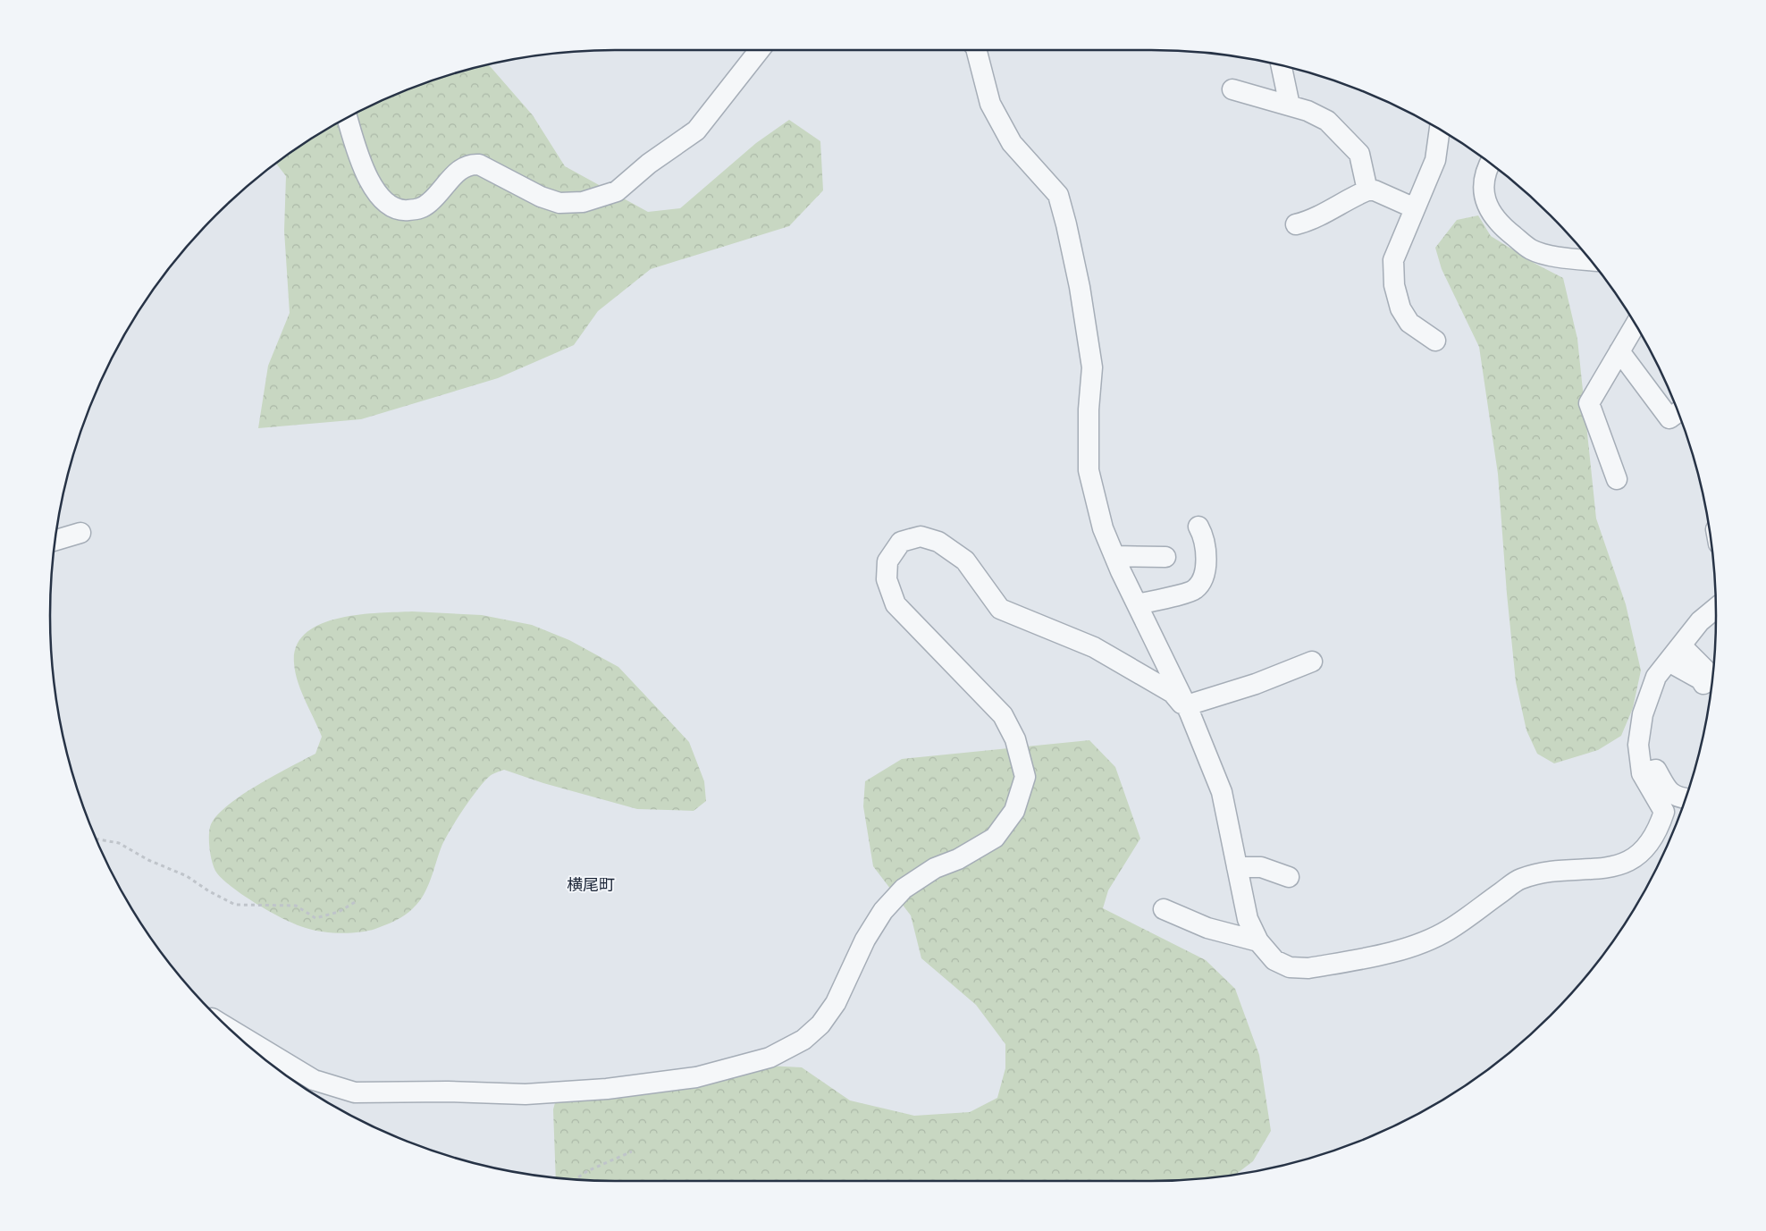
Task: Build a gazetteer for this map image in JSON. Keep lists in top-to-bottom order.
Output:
{
  "districts": ["横尾町"]
}
